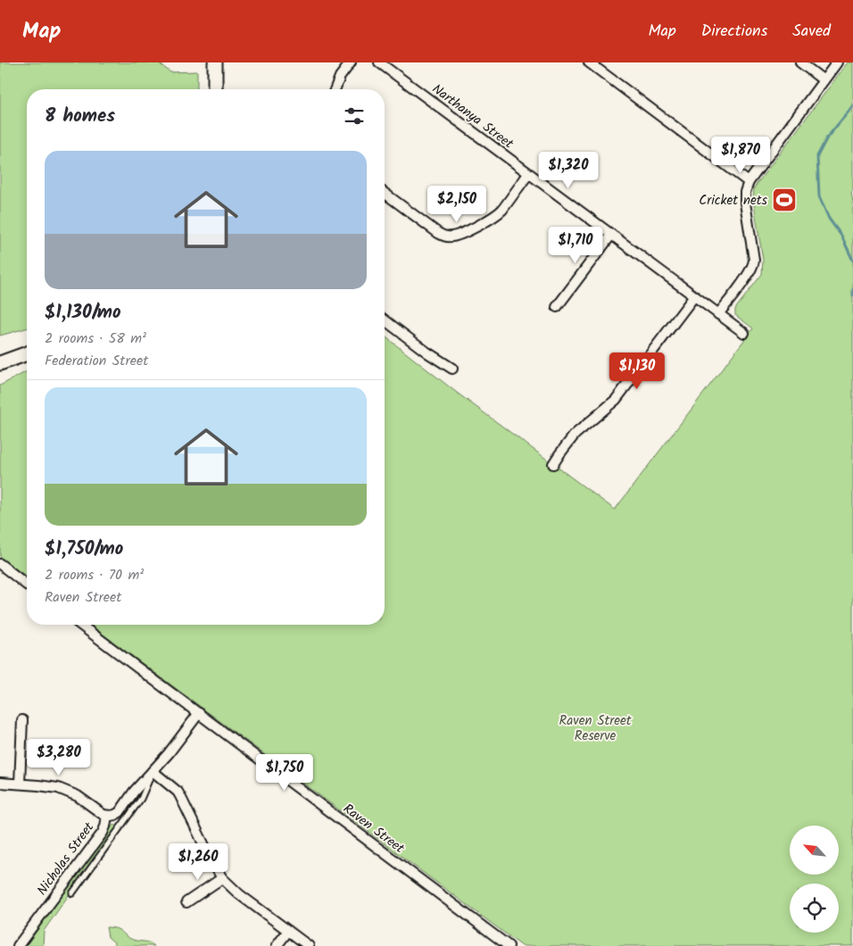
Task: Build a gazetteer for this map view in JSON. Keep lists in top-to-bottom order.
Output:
{
  "streets": {
    "street": ["Narthanya Street", "Raven Street", "Nicholas Street"]
  },
  "crossings": [
    ["Raven Street", "Nicholas Street"]
  ],
  "parks": ["Raven Street Reserve"],
  "places": {
    "sports": ["Cricket nets"]
  },
  "north": "top left",
  "page": {
    "header": "Map",
    "nav": ["Map", "Directions", "Saved"],
    "heading": "8 homes",
    "price": [
      "$1,870",
      "$1,320",
      "$2,150",
      "$1,710",
      "$1,130",
      "$3,280",
      "$1,750",
      "$1,260"
    ],
    "list": [
      {
        "name": "$1,130/mo",
        "note": "2 rooms · 58 m² · Federation Street"
      },
      {
        "name": "$1,750/mo",
        "note": "2 rooms · 70 m² · Raven Street"
      }
    ]
  }
}
